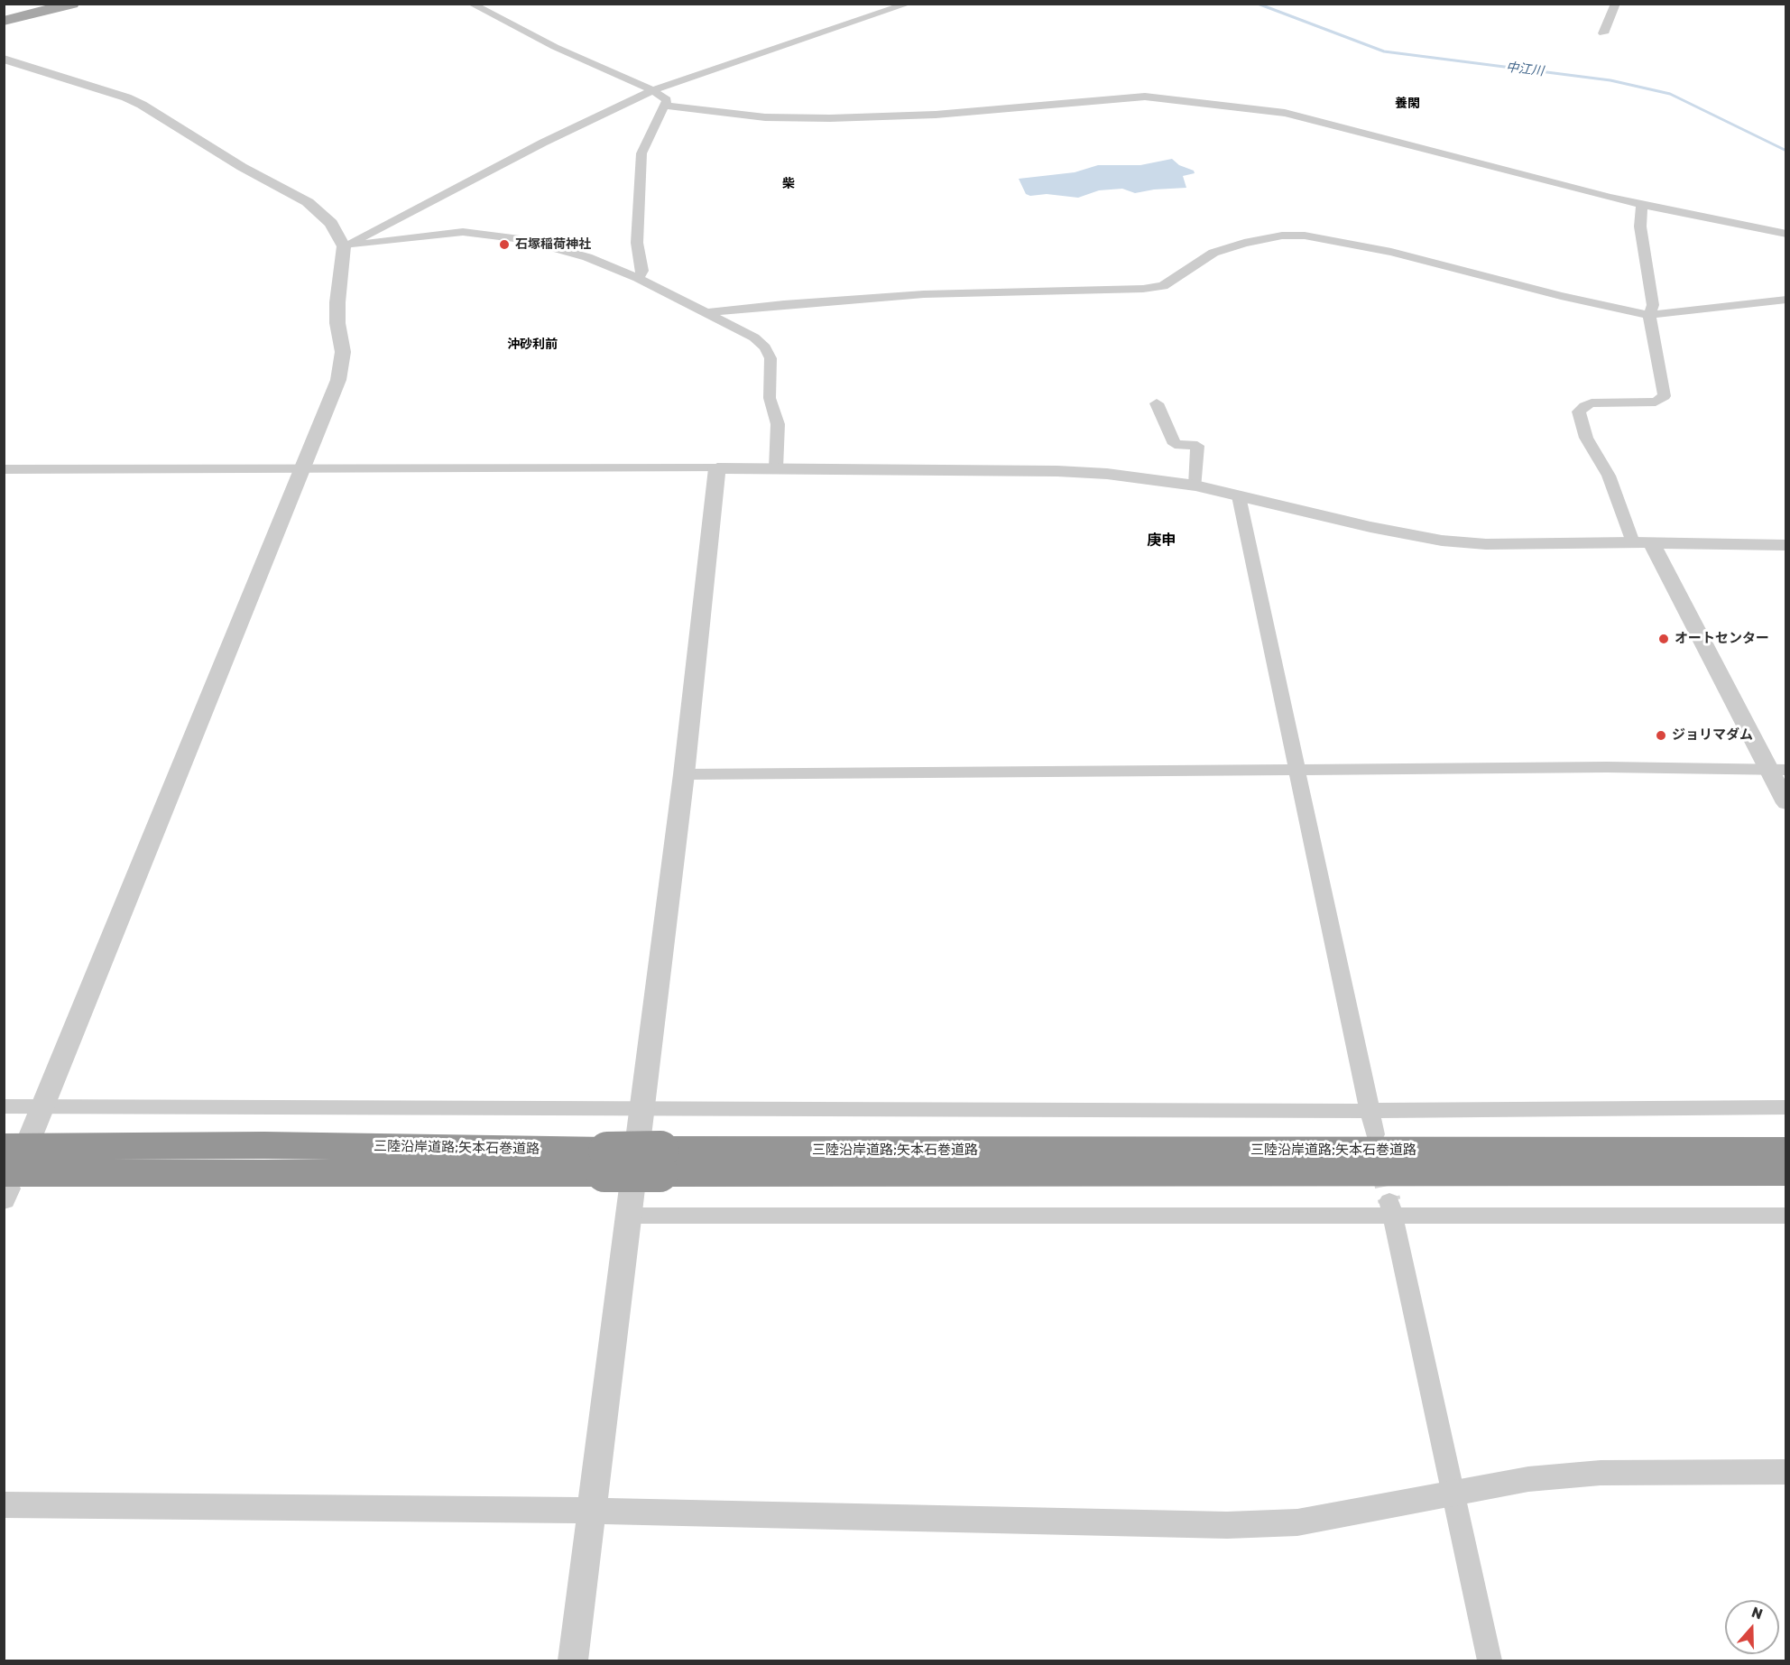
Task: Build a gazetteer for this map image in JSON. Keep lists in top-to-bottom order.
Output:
{
  "streets": {
    "highway": ["三陸沿岸道路;矢本石巻道路"]
  },
  "districts": [
    "養閑",
    "柴",
    "沖砂利前",
    "庚申"
  ],
  "water": ["中江川"],
  "places": ["石塚稲荷神社", "オートセンター", "ジョリマダム"],
  "north": "top"
}
